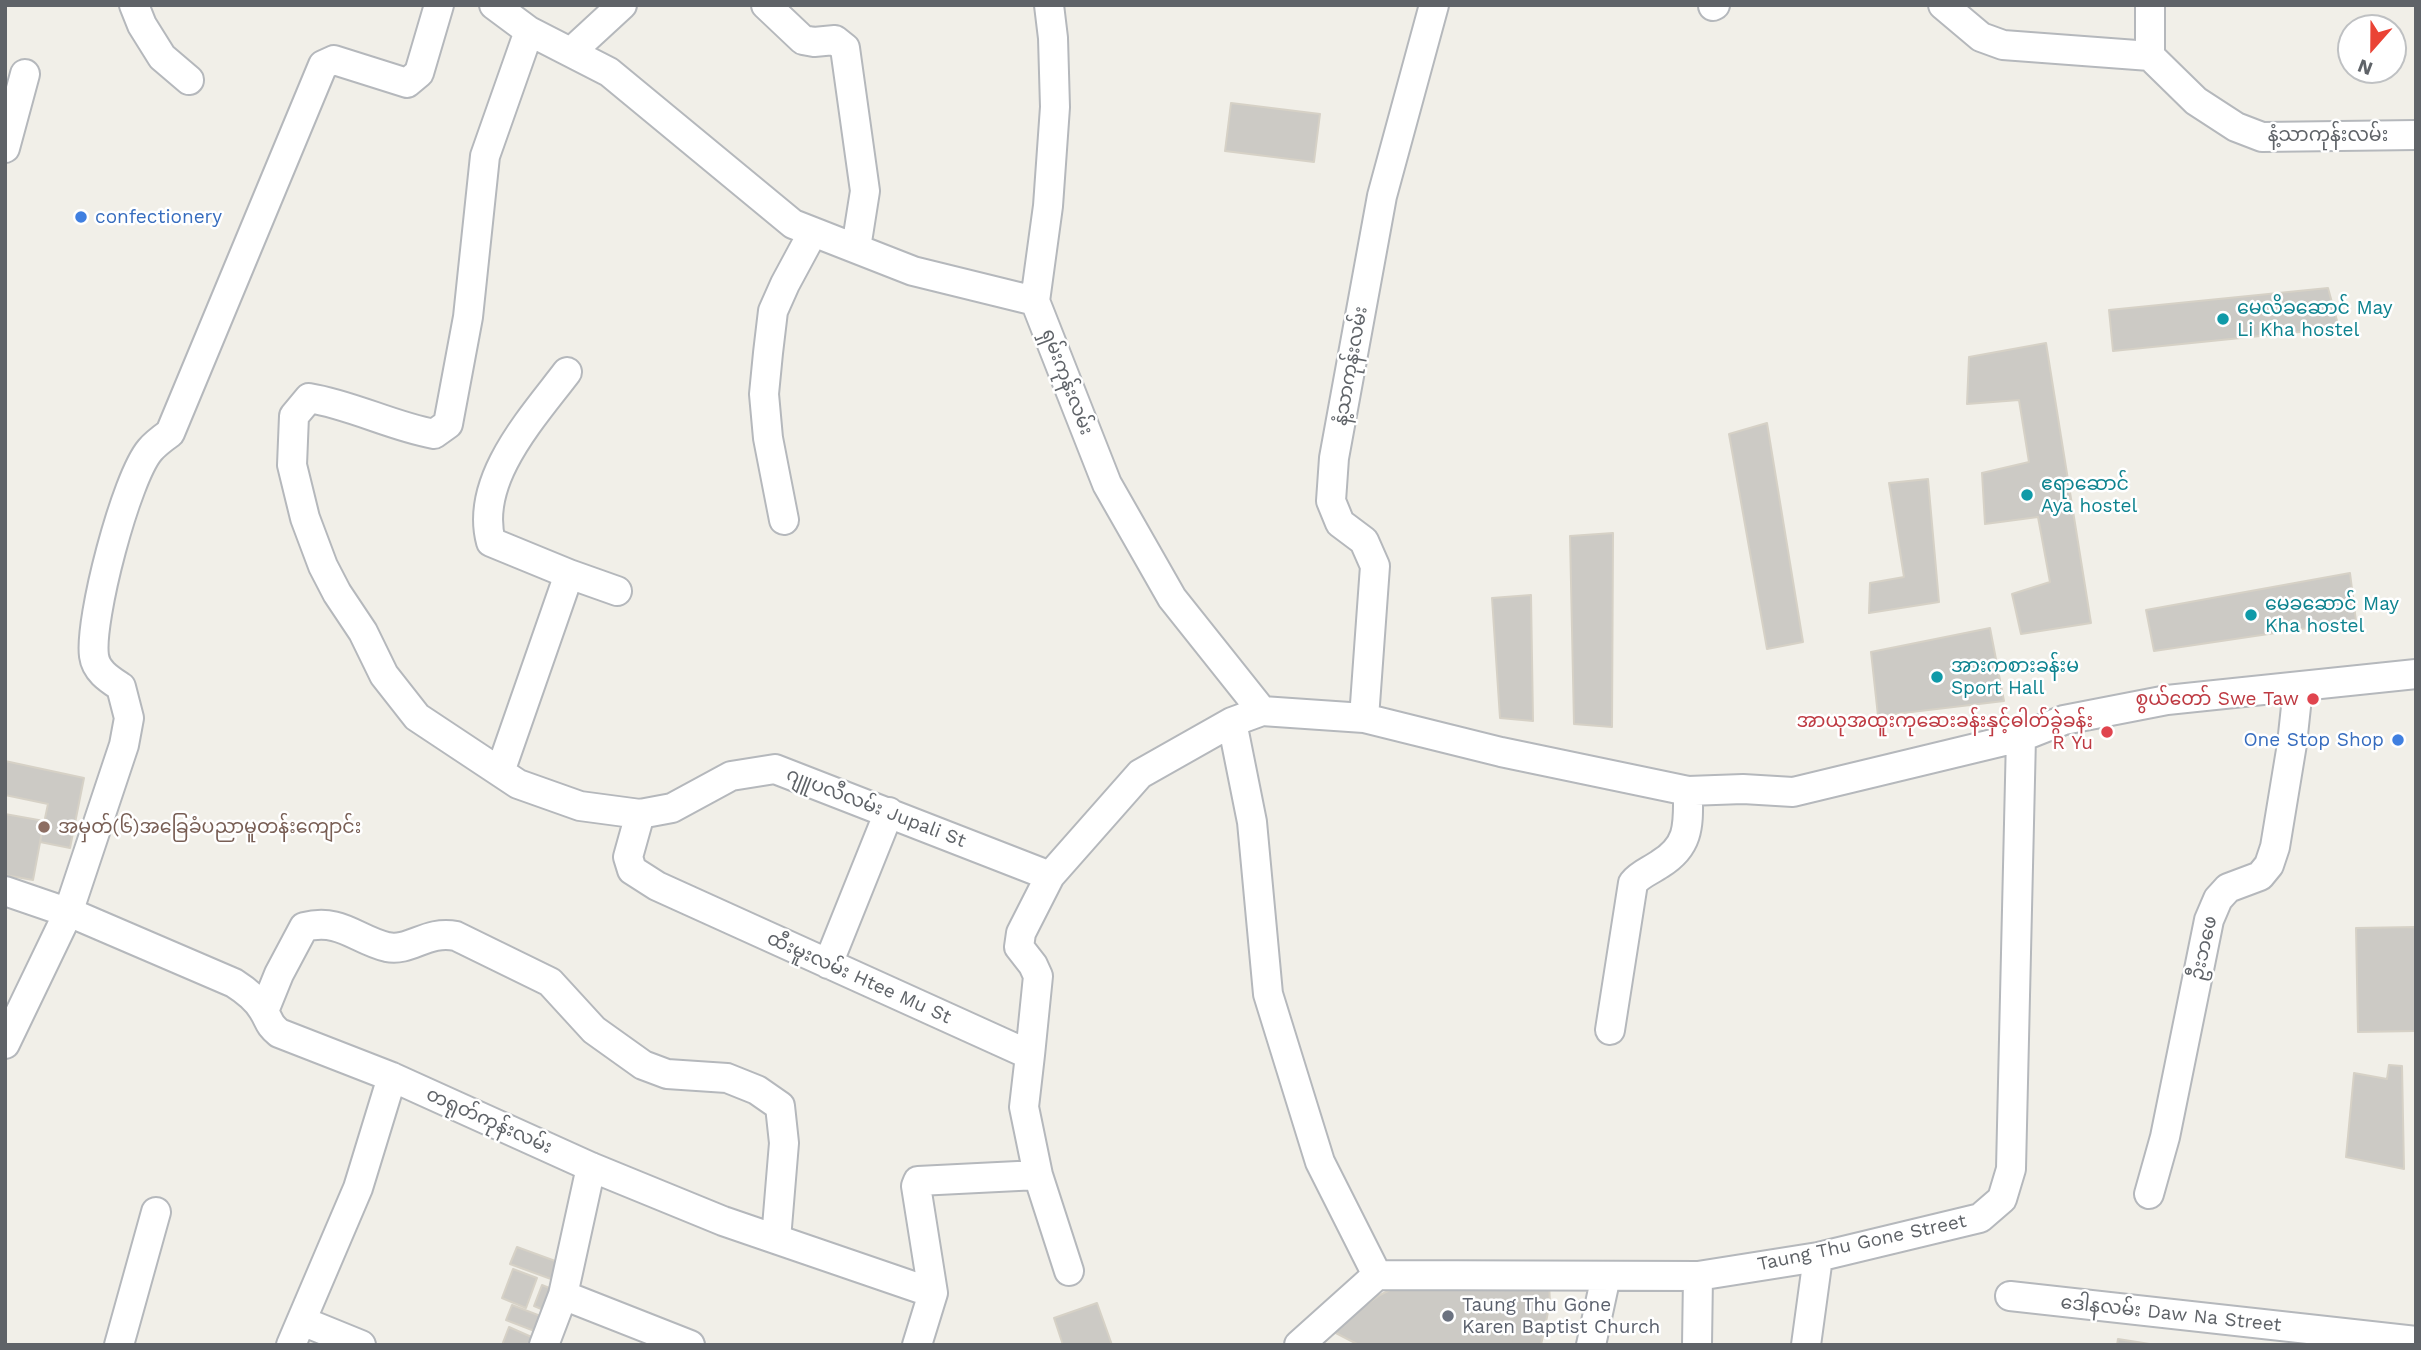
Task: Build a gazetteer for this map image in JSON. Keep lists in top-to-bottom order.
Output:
{
  "streets": {
    "street": [
      "နံ့သာကုန်းလမ်း",
      "ရှမ်းကုန်းလမ်း",
      "ဂျူပလီလမ်း Jupali St",
      "ဦးဘဖေ",
      "ထီးမူးလမ်း Htee Mu St",
      "တရုတ်ကုန်းလမ်း",
      "Taung Thu Gone Street",
      "ဒေါနလမ်း Daw Na Street"
    ]
  },
  "crossings": [
    ["ဂျူပလီလမ်း Jupali St", "ထီးမူးလမ်း Htee Mu St"]
  ],
  "places": [
    "confectionery",
    "မေလိခဆောင် May Li Kha hostel",
    "ဧရာဆောင် Aya hostel",
    "မေခဆောင် May Kha hostel",
    "အားကစားခန်းမ Sport Hall",
    "စွယ်တော် Swe Taw",
    "အာယုအထူးကုဆေးခန်းနှင့်ဓါတ်ခွဲခန်း R Yu",
    "One Stop Shop",
    "အမှတ်(၆)အခြေခံပညာမူတန်းကျောင်း",
    "Taung Thu Gone Karen Baptist Church"
  ],
  "north": "bottom"
}
